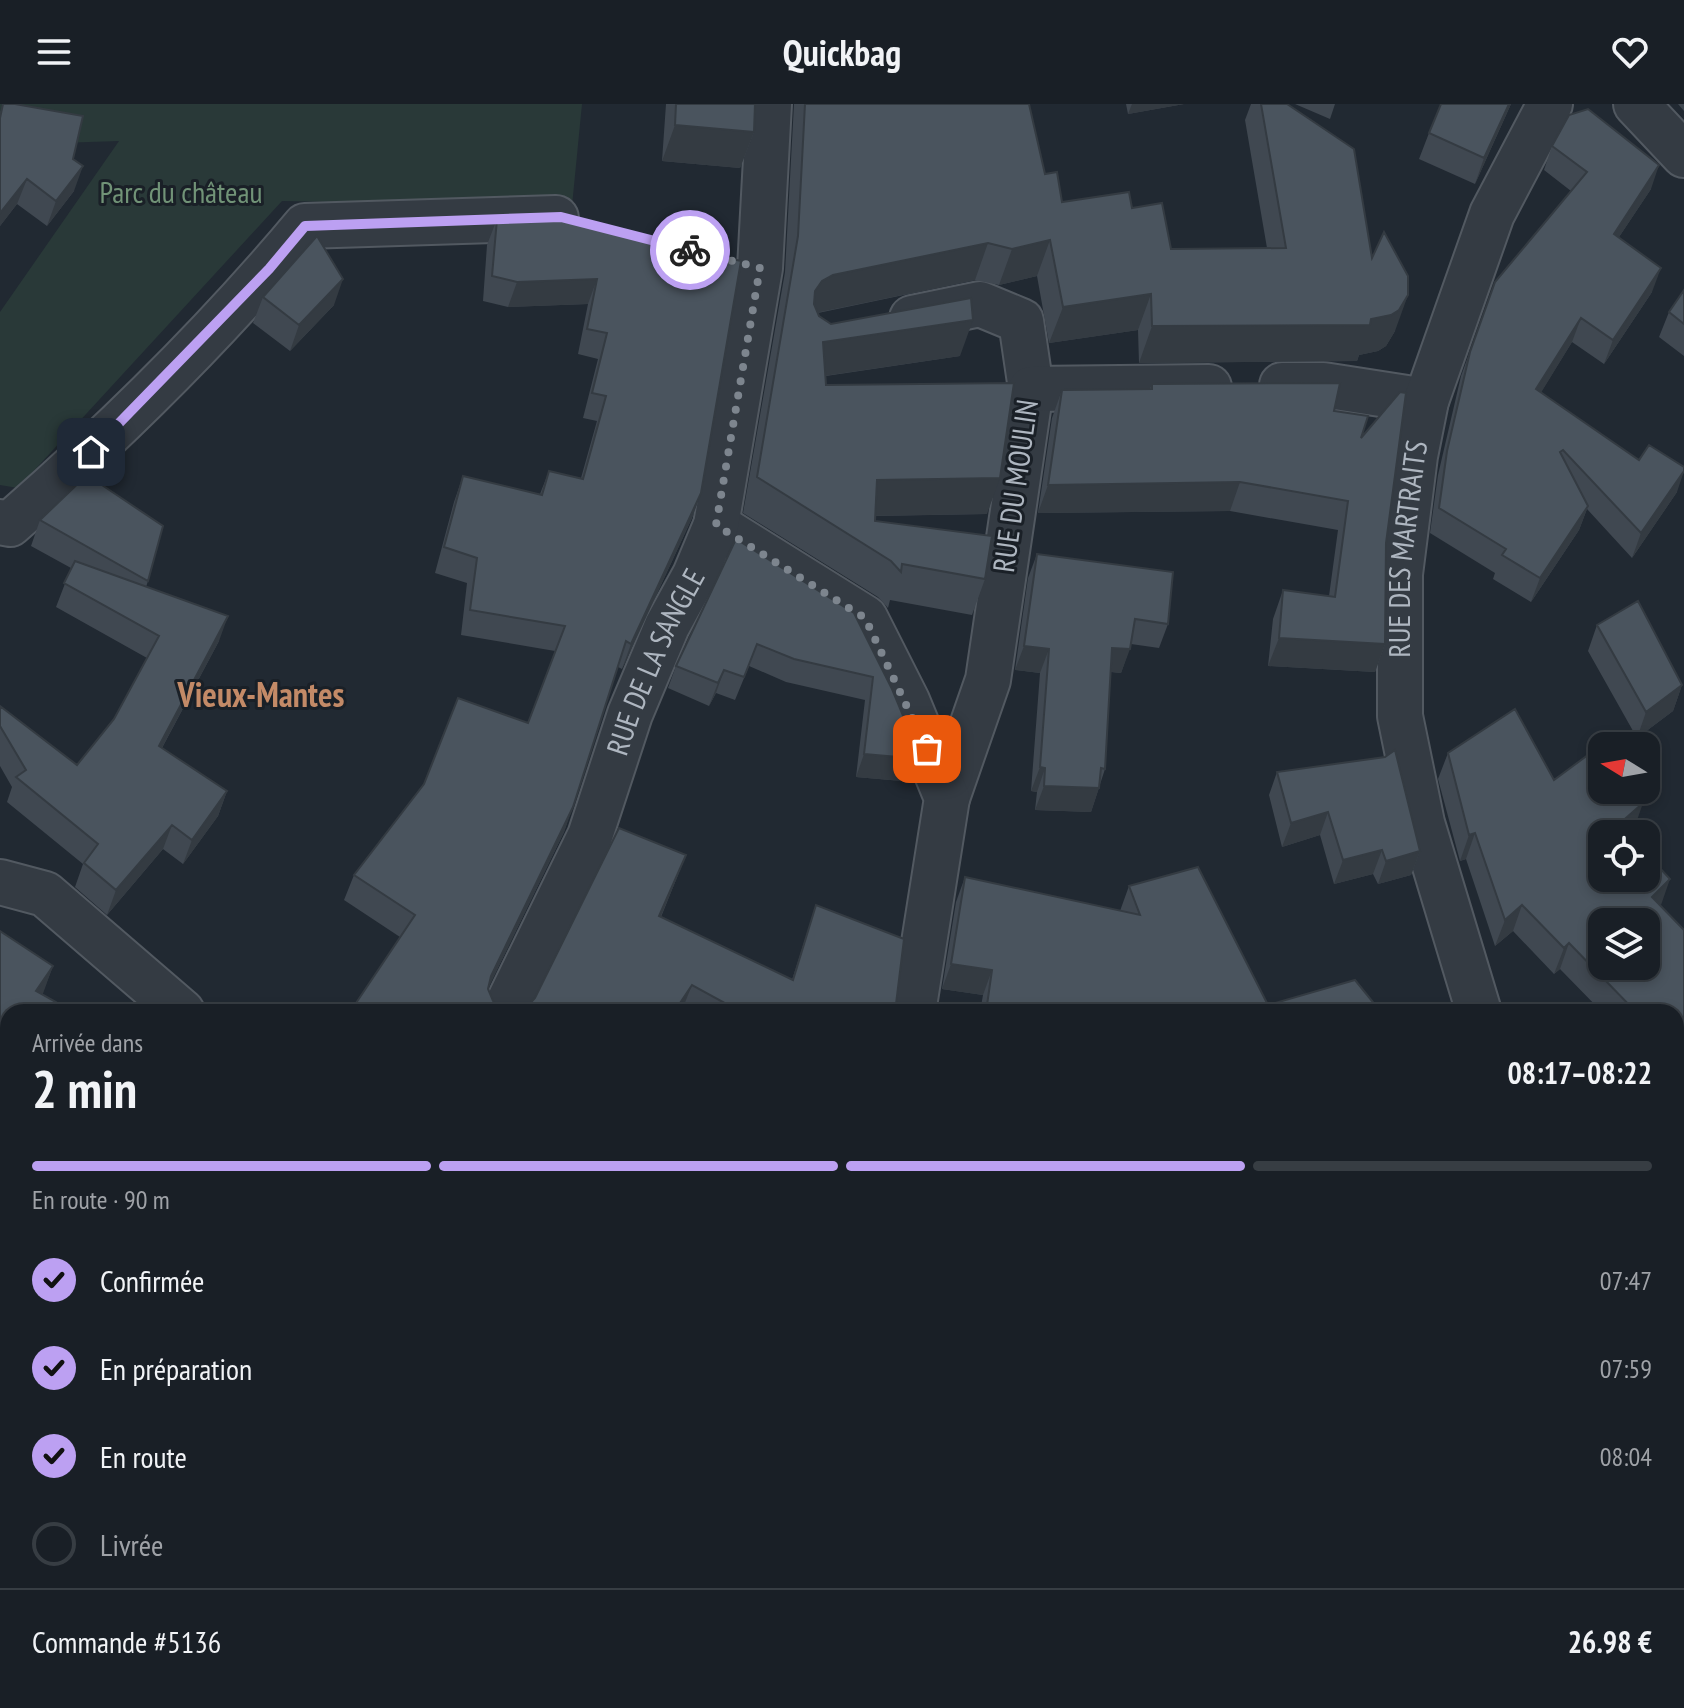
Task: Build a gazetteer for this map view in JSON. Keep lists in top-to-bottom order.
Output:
{
  "streets": {
    "street": ["RUE DU MOULIN", "RUE DES MARTRAITS", "RUE DE LA SANGLE"]
  },
  "districts": ["Vieux-Mantes"],
  "parks": ["Parc du château"],
  "north": "left",
  "page": {
    "header": "Quickbag",
    "heading": ["2 min", "Arrivée dans", "08:17–08:22"],
    "panel": ["Commande #5136", "26.98 €"],
    "bar": "En route · 90 m",
    "list": [
      ["Confirmée", "07:47"],
      ["En préparation", "07:59"],
      ["En route", "08:04"],
      "Livrée"
    ]
  }
}
